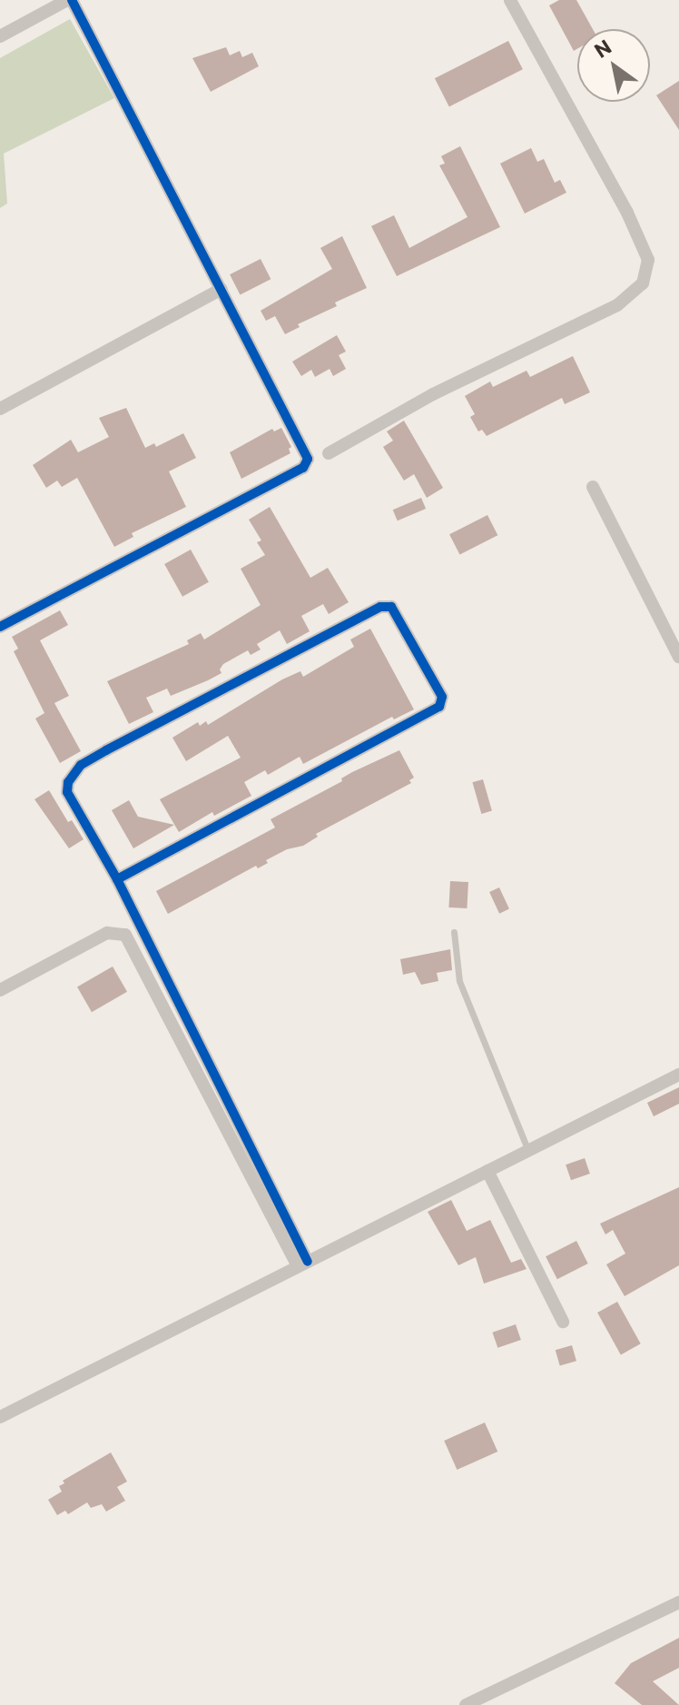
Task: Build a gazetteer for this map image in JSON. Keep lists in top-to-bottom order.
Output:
{
  "north": "top left"
}
